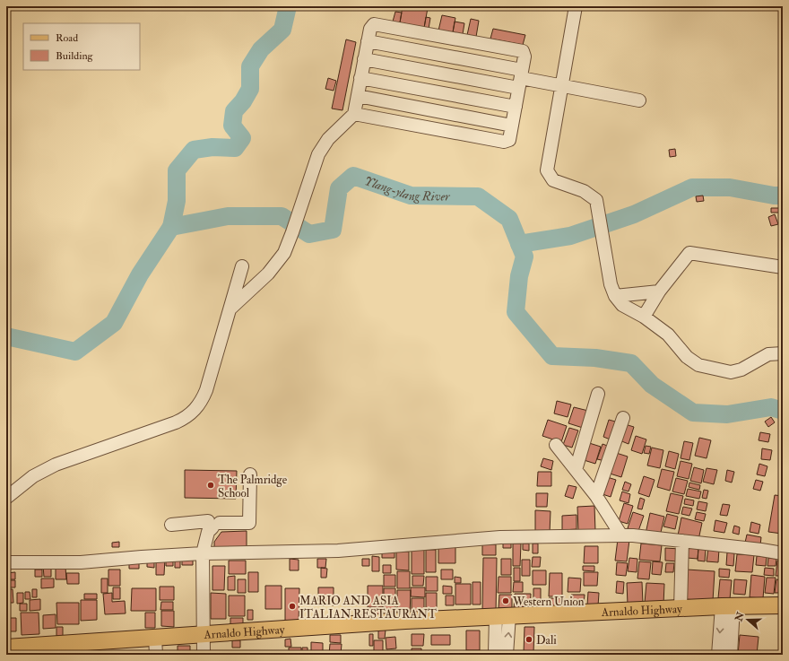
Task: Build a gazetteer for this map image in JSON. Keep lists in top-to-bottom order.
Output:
{
  "streets": {
    "main road": ["Arnaldo Highway"]
  },
  "water": ["Ylang-ylang River"],
  "places": [
    "The Palmridge School",
    "Western Union",
    "MARIO AND ASIA ITALIAN RESTAURANT",
    "Dali"
  ],
  "legend": ["Road", "Building"],
  "north": "left"
}
